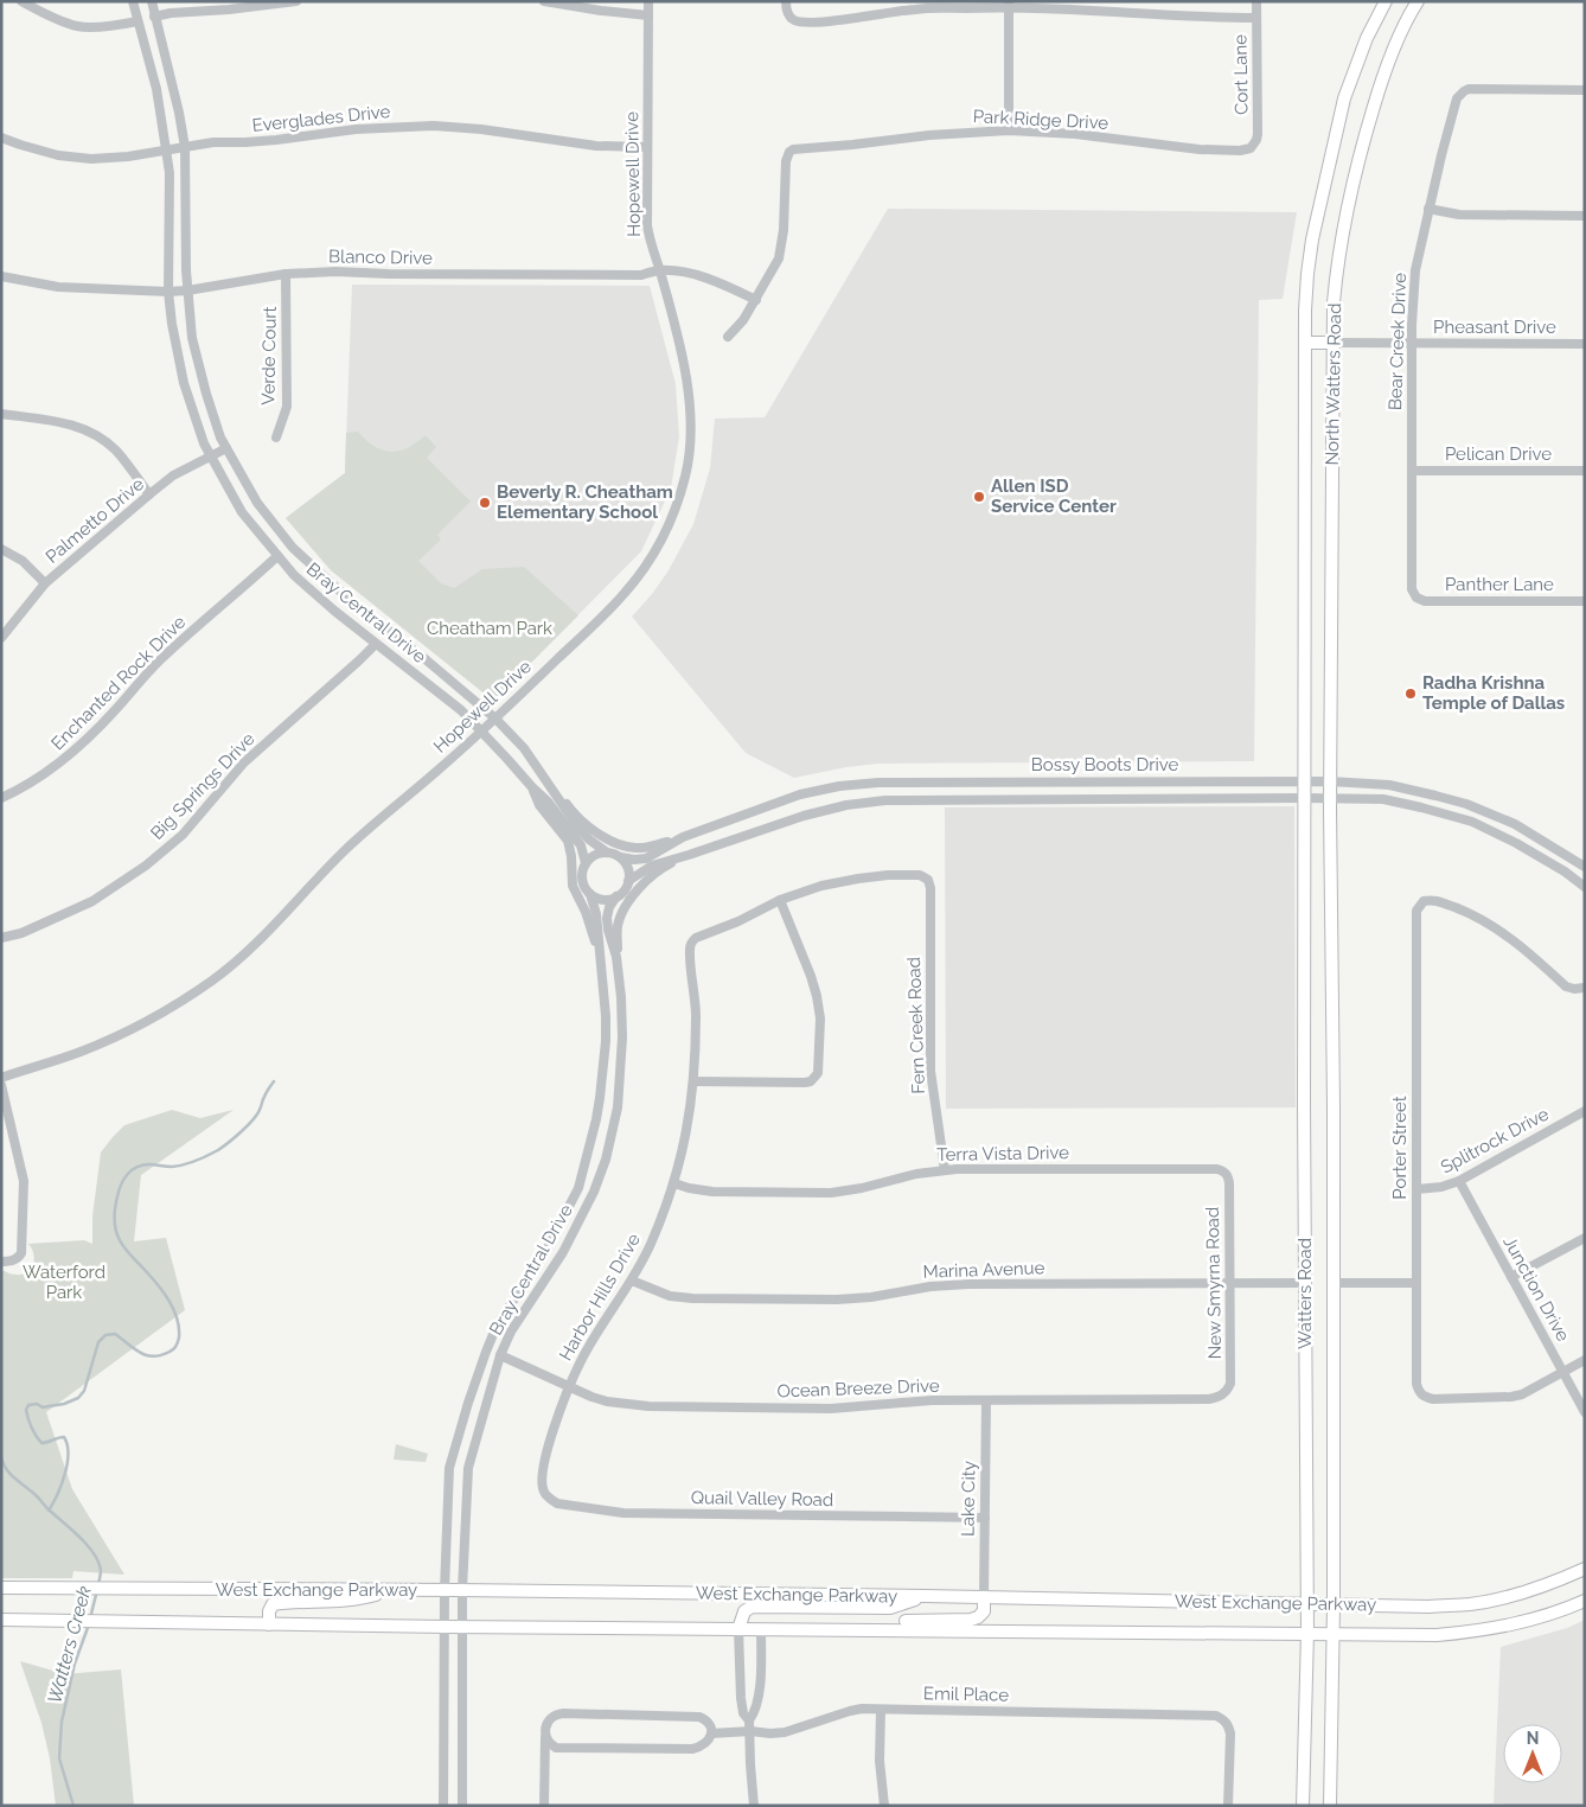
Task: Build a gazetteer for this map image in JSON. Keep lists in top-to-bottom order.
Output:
{
  "streets": {
    "main road": ["North Watters Road", "Watters Road", "West Exchange Parkway"],
    "street": [
      "Cort Lane",
      "Everglades Drive",
      "Park Ridge Drive",
      "Hopewell Drive",
      "Blanco Drive",
      "Pheasant Drive",
      "Bear Creek Drive",
      "Verde Court",
      "Pelican Drive",
      "Palmetto Drive",
      "Panther Lane",
      "Bray Central Drive",
      "Enchanted Rock Drive",
      "Bossy Boots Drive",
      "Big Springs Drive",
      "Fern Creek Road",
      "Splitrock Drive",
      "Porter Street",
      "Terra Vista Drive",
      "Marina Avenue",
      "New Smyrna Road",
      "Junction Drive",
      "Harbor Hills Drive",
      "Ocean Breeze Drive",
      "Quail Valley Road",
      "Lake City",
      "Emil Place"
    ]
  },
  "crossings": [
    ["Cort Lane", "Park Ridge Drive"],
    ["Everglades Drive", "Hopewell Drive"],
    ["Everglades Drive", "Bray Central Drive"],
    ["Park Ridge Drive", "Blanco Drive"],
    ["Hopewell Drive", "Blanco Drive"],
    ["Hopewell Drive", "Bray Central Drive"],
    ["Blanco Drive", "Verde Court"],
    ["Blanco Drive", "Bray Central Drive"],
    ["Pheasant Drive", "Bear Creek Drive"],
    ["Pheasant Drive", "North Watters Road"],
    ["Bear Creek Drive", "Pelican Drive"],
    ["Bear Creek Drive", "Panther Lane"],
    ["North Watters Road", "Bossy Boots Drive"],
    ["North Watters Road", "Watters Road"],
    ["Palmetto Drive", "Bray Central Drive"],
    ["Bray Central Drive", "Enchanted Rock Drive"],
    ["Bray Central Drive", "Bossy Boots Drive"],
    ["Bray Central Drive", "Big Springs Drive"],
    ["Bray Central Drive", "Ocean Breeze Drive"],
    ["Bray Central Drive", "West Exchange Parkway"],
    ["Bossy Boots Drive", "Watters Road"],
    ["Fern Creek Road", "Terra Vista Drive"],
    ["Fern Creek Road", "Harbor Hills Drive"],
    ["Splitrock Drive", "Porter Street"],
    ["Splitrock Drive", "Junction Drive"],
    ["Porter Street", "Junction Drive"],
    ["Terra Vista Drive", "New Smyrna Road"],
    ["Terra Vista Drive", "Harbor Hills Drive"],
    ["Marina Avenue", "New Smyrna Road"],
    ["Marina Avenue", "Watters Road"],
    ["Marina Avenue", "Harbor Hills Drive"],
    ["New Smyrna Road", "Ocean Breeze Drive"],
    ["Watters Road", "West Exchange Parkway"],
    ["Harbor Hills Drive", "Ocean Breeze Drive"],
    ["Harbor Hills Drive", "Quail Valley Road"],
    ["Ocean Breeze Drive", "Lake City"],
    ["Quail Valley Road", "Lake City"],
    ["Lake City", "West Exchange Parkway"]
  ],
  "water": ["Watters Creek"],
  "parks": ["Cheatham Park", "Waterford Park"],
  "places": ["Allen ISD Service Center", "Beverly R. Cheatham Elementary School", "Radha Krishna Temple of Dallas"],
  "north": "top"
}
